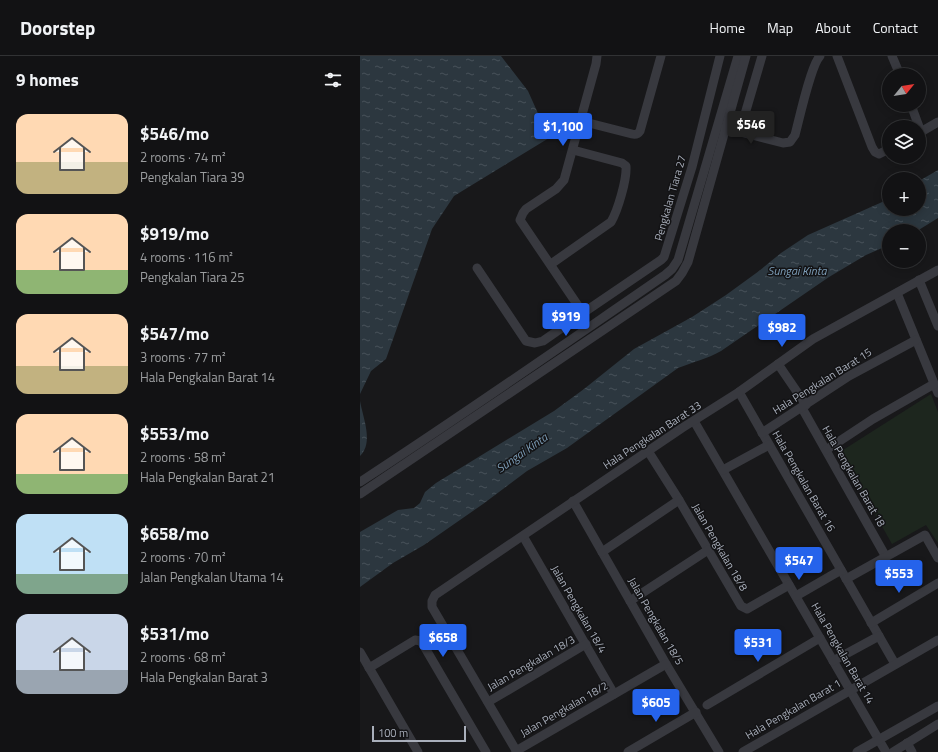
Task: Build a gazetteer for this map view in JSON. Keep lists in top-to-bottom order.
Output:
{
  "streets": {
    "street": [
      "Pengkalan Tiara 27",
      "Hala Pengkalan Barat 15",
      "Hala Pengkalan Barat 33",
      "Hala Pengkalan Barat 18",
      "Hala Pengkalan Barat 16",
      "Jalan Pengkalan 18/8",
      "Jalan Pengkalan 18/4",
      "Jalan Pengkalan 18/5",
      "Hala Pengkalan Barat 14",
      "Jalan Pengkalan 18/3",
      "Jalan Pengkalan 18/2",
      "Hala Pengkalan Barat 1"
    ]
  },
  "crossings": [
    ["Hala Pengkalan Barat 15", "Hala Pengkalan Barat 18"],
    ["Hala Pengkalan Barat 15", "Hala Pengkalan Barat 16"],
    ["Hala Pengkalan Barat 33", "Hala Pengkalan Barat 18"],
    ["Hala Pengkalan Barat 33", "Hala Pengkalan Barat 16"],
    ["Hala Pengkalan Barat 33", "Jalan Pengkalan 18/8"],
    ["Hala Pengkalan Barat 33", "Jalan Pengkalan 18/4"],
    ["Hala Pengkalan Barat 33", "Jalan Pengkalan 18/5"],
    ["Hala Pengkalan Barat 33", "Hala Pengkalan Barat 14"],
    ["Hala Pengkalan Barat 33", "Jalan Pengkalan 18/3"],
    ["Hala Pengkalan Barat 16", "Hala Pengkalan Barat 1"],
    ["Jalan Pengkalan 18/8", "Hala Pengkalan Barat 14"],
    ["Jalan Pengkalan 18/4", "Jalan Pengkalan 18/3"],
    ["Jalan Pengkalan 18/4", "Jalan Pengkalan 18/2"],
    ["Jalan Pengkalan 18/5", "Jalan Pengkalan 18/2"],
    ["Hala Pengkalan Barat 14", "Hala Pengkalan Barat 1"]
  ],
  "water": ["Sungai Kinta"],
  "scale_bar": "100 m",
  "north": "top right",
  "page": {
    "header": "Doorstep",
    "nav": [
      "Home",
      "Map",
      "About",
      "Contact"
    ],
    "heading": "9 homes",
    "map_buttons": ["+", "−"],
    "list": [
      {
        "name": "$546/mo",
        "note": "2 rooms · 74 m² · Pengkalan Tiara 39"
      },
      {
        "name": "$919/mo",
        "note": "4 rooms · 116 m² · Pengkalan Tiara 25"
      },
      {
        "name": "$547/mo",
        "note": "3 rooms · 77 m² · Hala Pengkalan Barat 14"
      },
      {
        "name": "$553/mo",
        "note": "2 rooms · 58 m² · Hala Pengkalan Barat 21"
      },
      {
        "name": "$658/mo",
        "note": "2 rooms · 70 m² · Jalan Pengkalan Utama 14"
      },
      {
        "name": "$531/mo",
        "note": "2 rooms · 68 m² · Hala Pengkalan Barat 3"
      }
    ],
    "price": [
      "$546",
      "$1,100",
      "$919",
      "$982",
      "$547",
      "$553",
      "$658",
      "$531",
      "$605"
    ],
    "scale": "100 m"
  }
}
